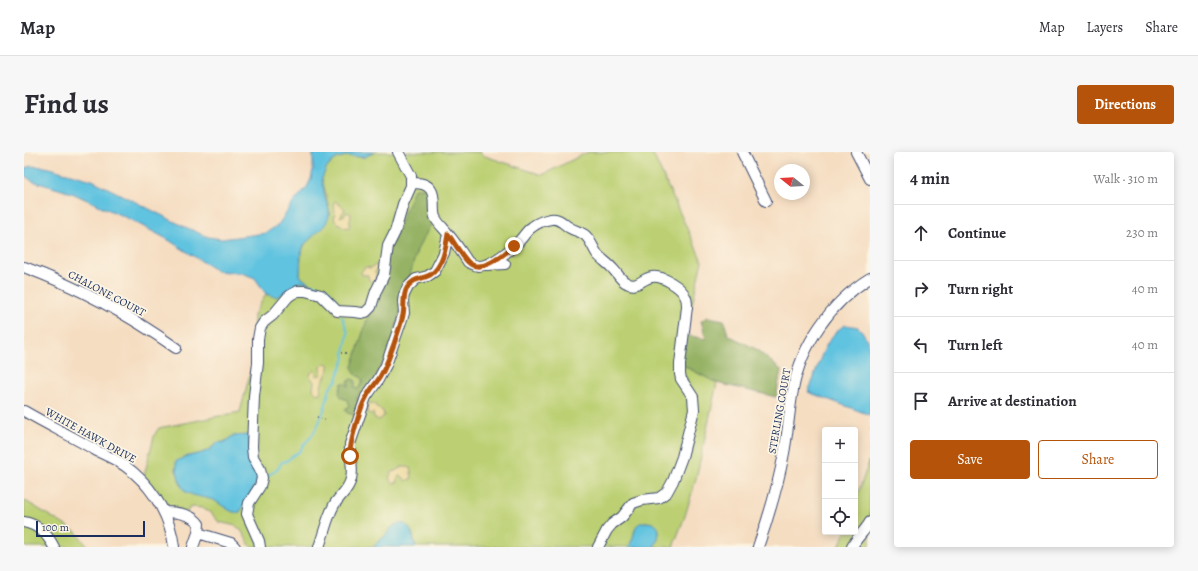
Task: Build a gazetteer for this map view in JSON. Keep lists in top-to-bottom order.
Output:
{
  "streets": {
    "street": ["CHALONE COURT", "STERLING COURT", "WHITE HAWK DRIVE"]
  },
  "scale_bar": "100 m",
  "north": "left",
  "page": {
    "header": "Map",
    "nav": ["Map", "Layers", "Share"],
    "title": "Find us",
    "buttons": [
      "Directions",
      ["Save", "Share"]
    ],
    "heading": ["4 min", "Walk · 310 m"],
    "list": [
      ["Continue", "230 m"],
      ["Turn right", "40 m"],
      ["Turn left", "40 m"],
      "Arrive at destination"
    ],
    "map_buttons": ["+", "−"],
    "scale": "100 m"
  }
}
